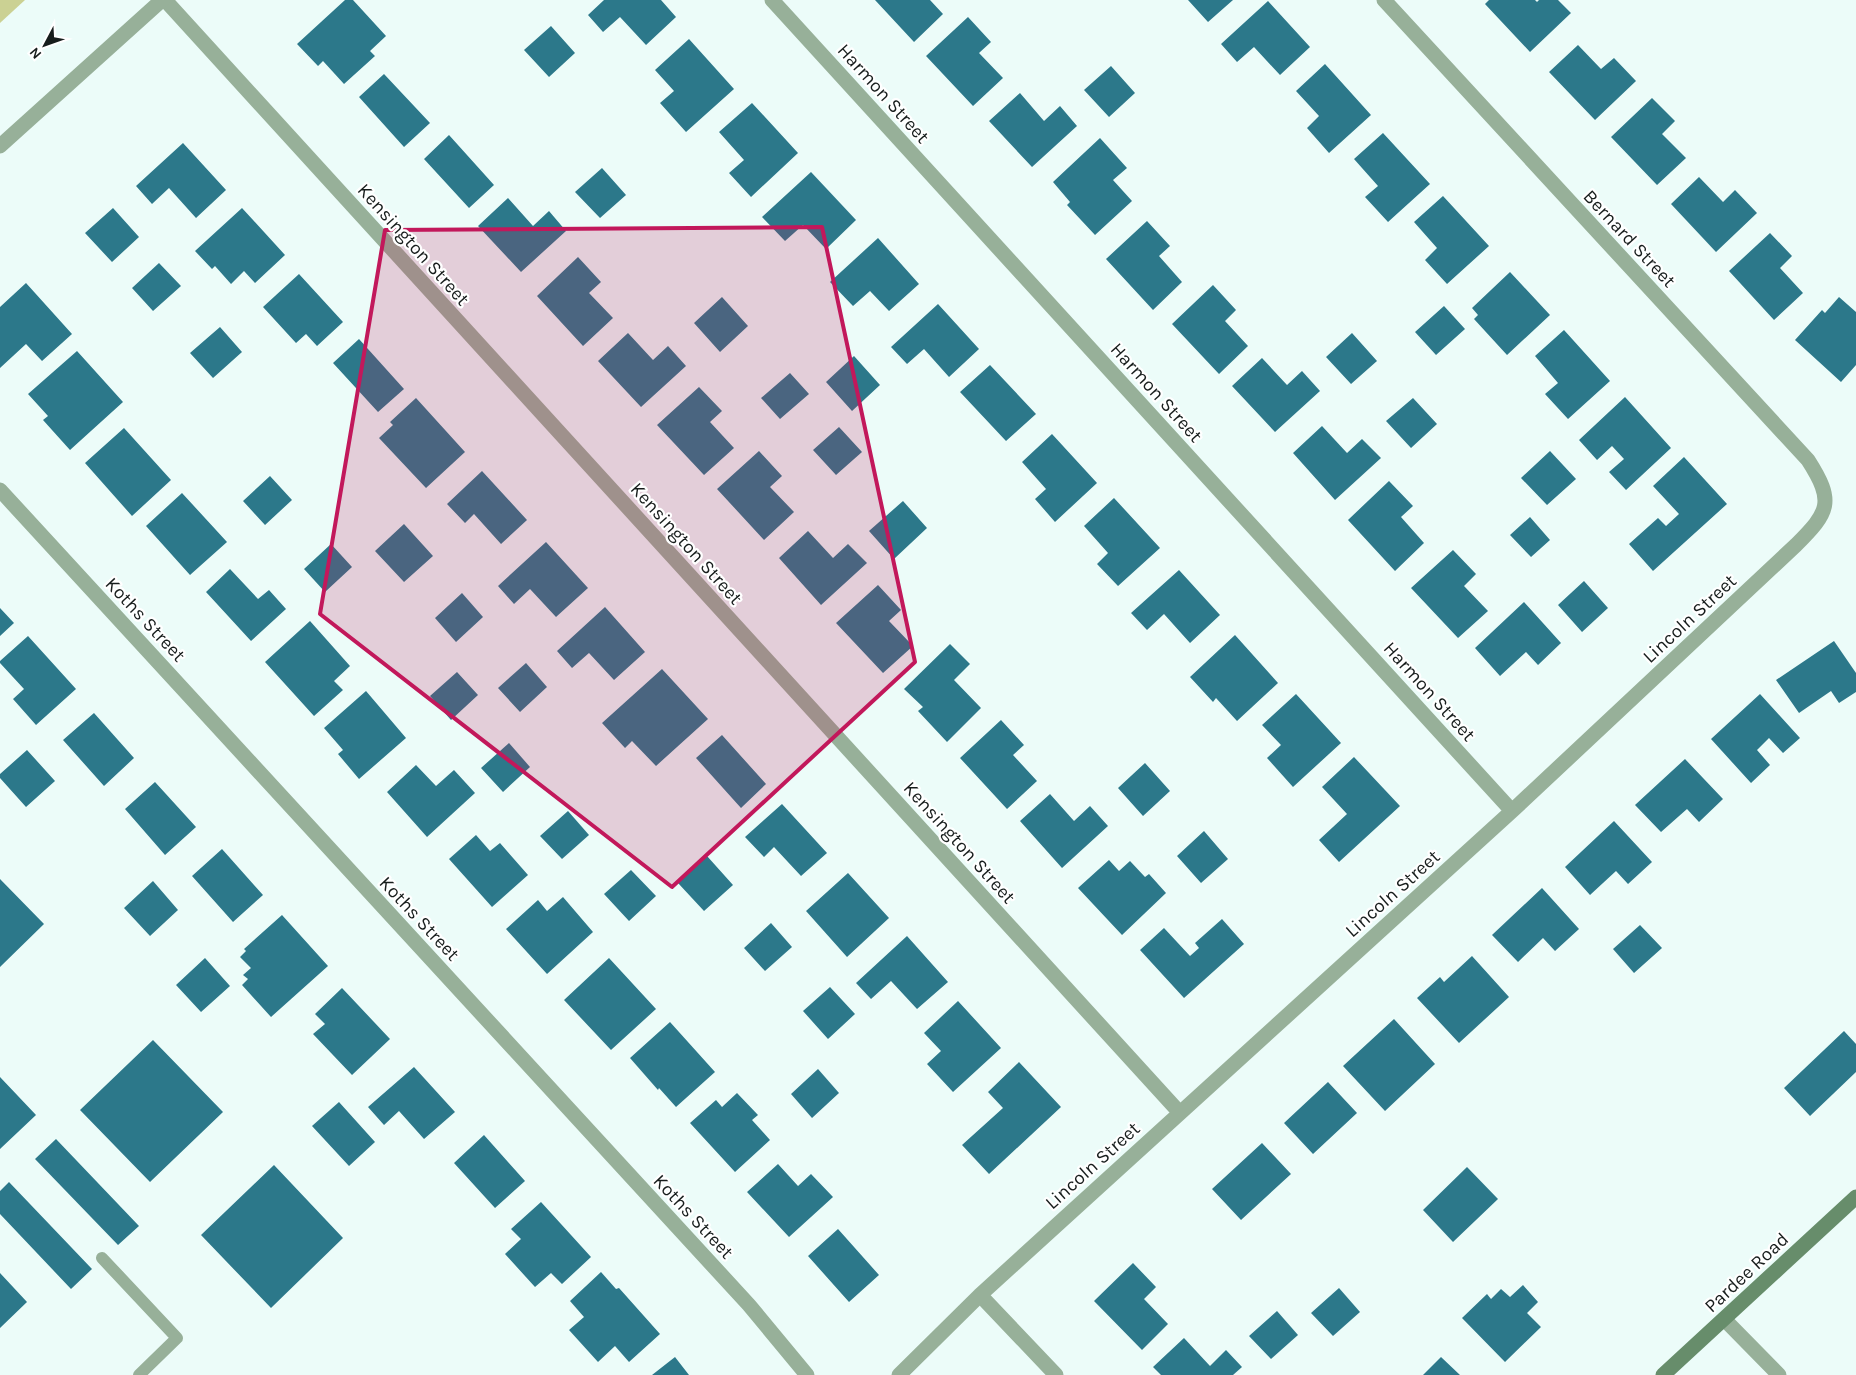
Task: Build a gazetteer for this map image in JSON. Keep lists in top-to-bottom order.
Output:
{
  "streets": {
    "main road": ["Pardee Road"],
    "street": [
      "Harmon Street",
      "Bernard Street",
      "Kensington Street",
      "Lincoln Street",
      "Koths Street"
    ]
  },
  "crossings": [
    ["Harmon Street", "Lincoln Street"],
    ["Bernard Street", "Lincoln Street"],
    ["Kensington Street", "Lincoln Street"]
  ],
  "north": "bottom left"
}
